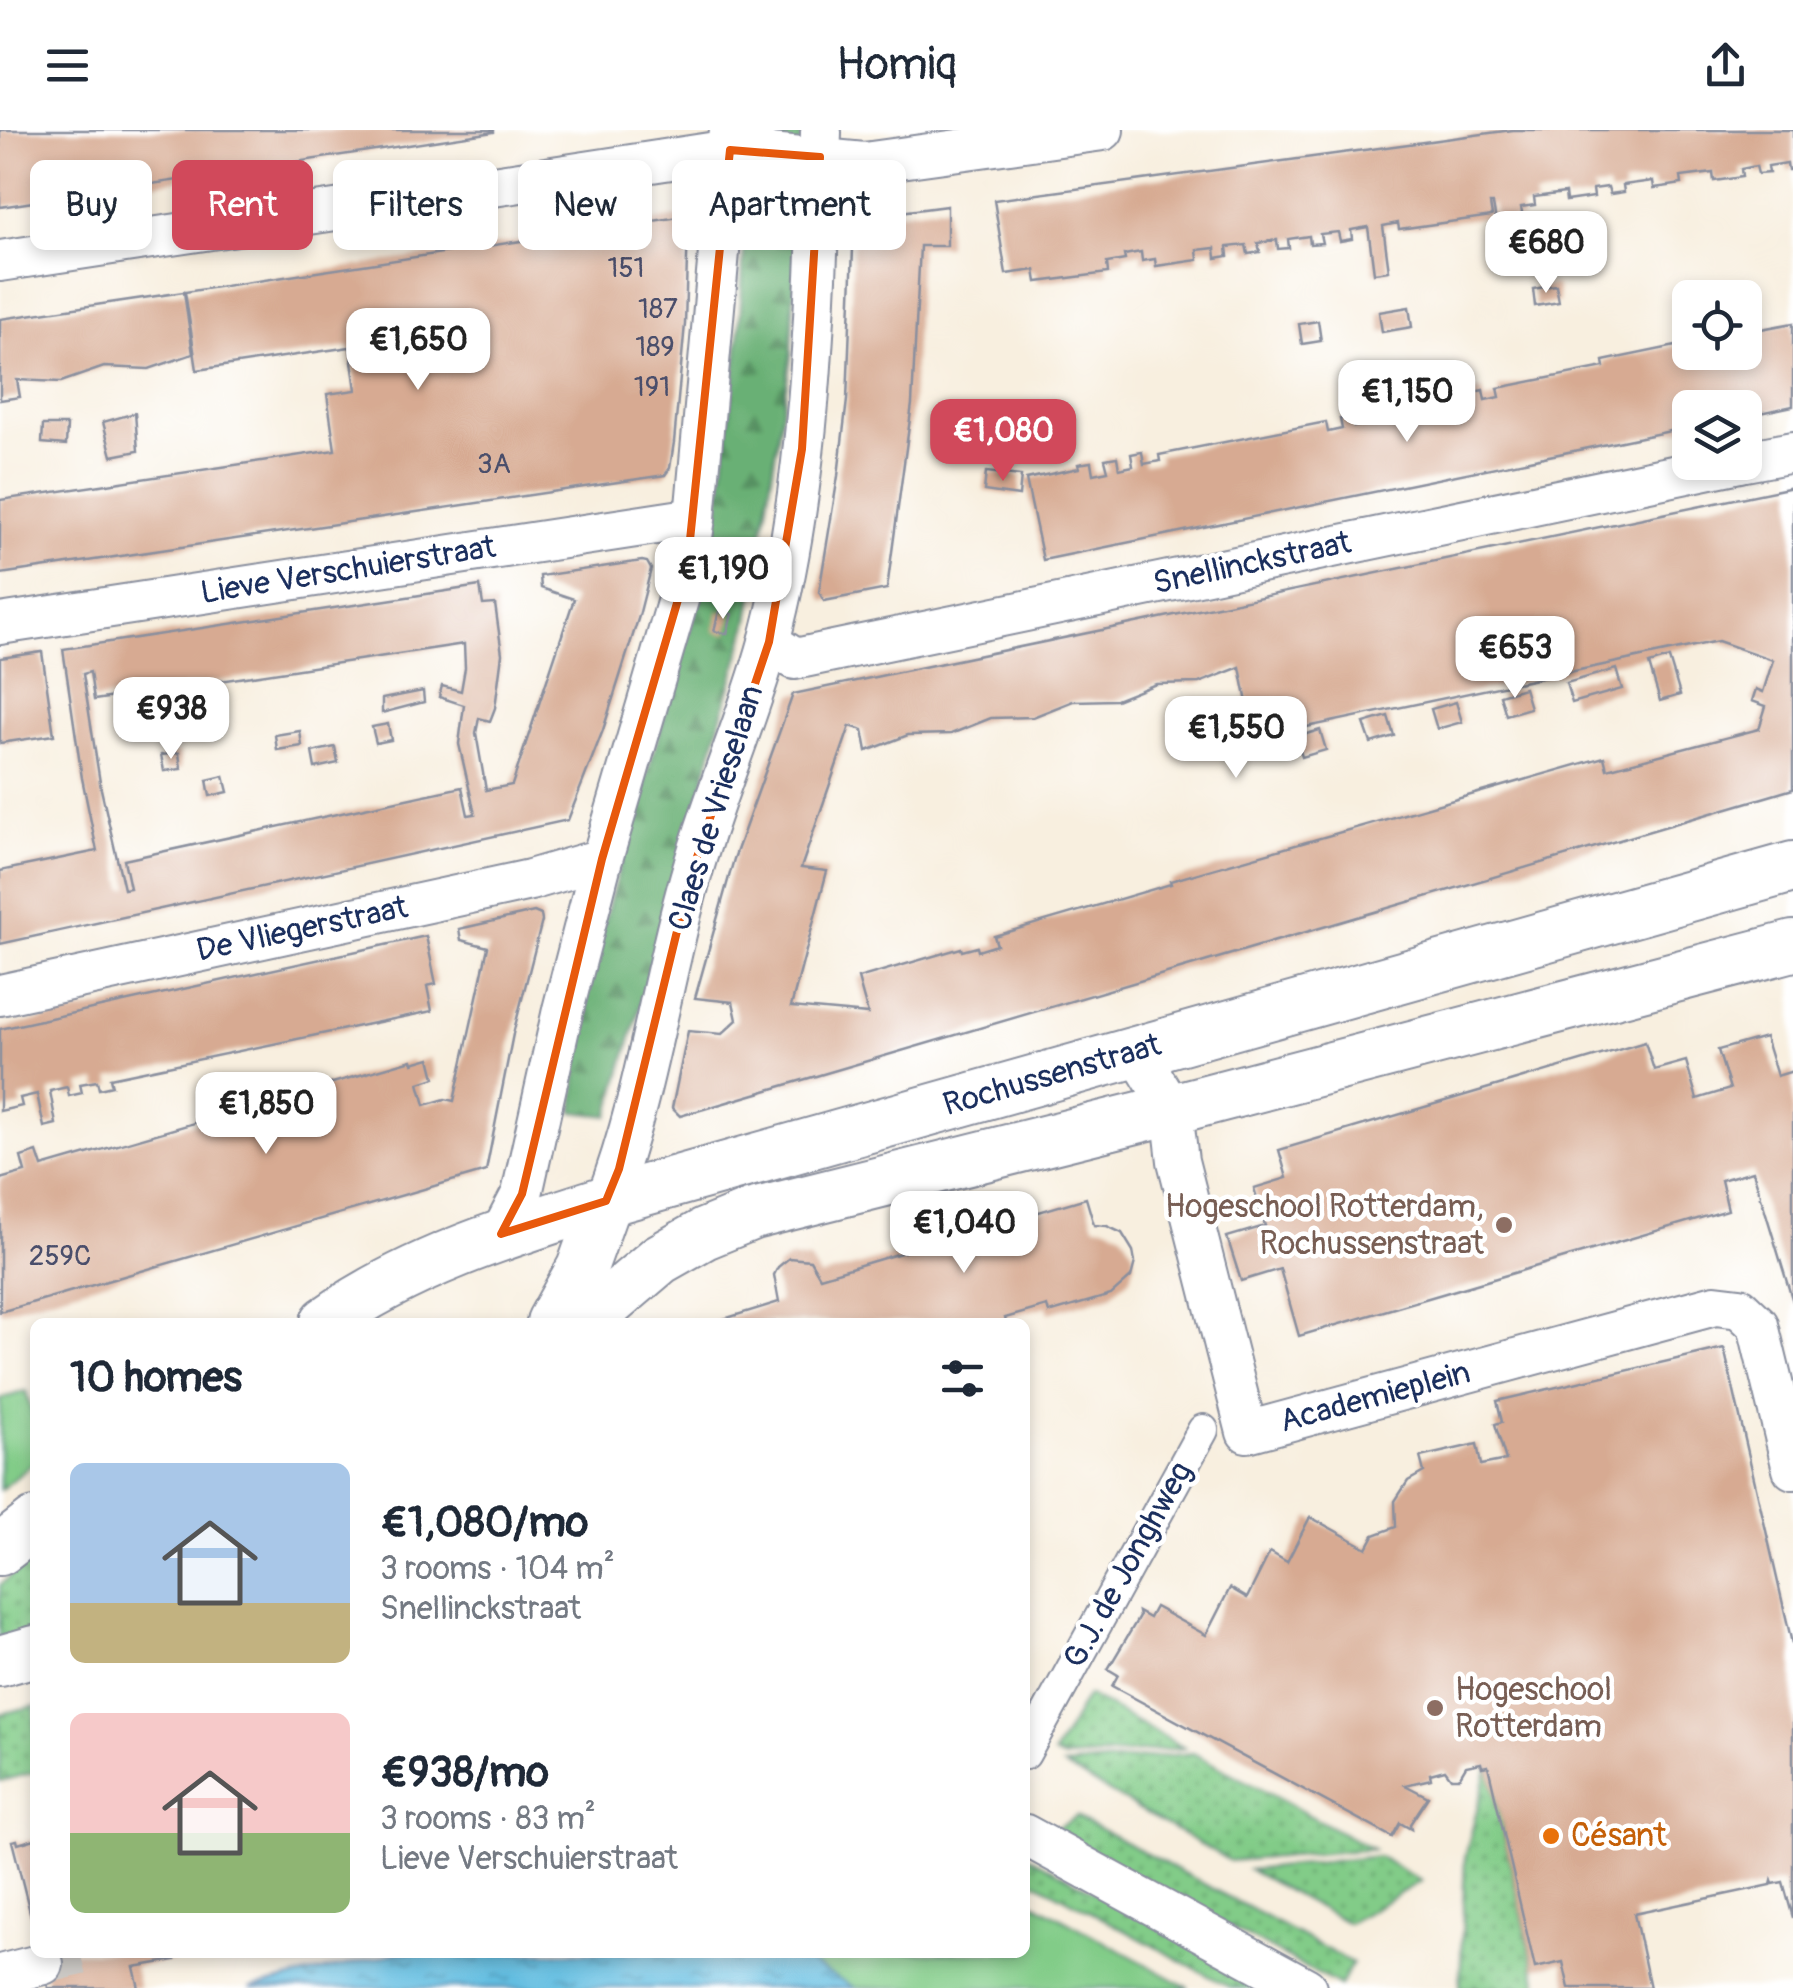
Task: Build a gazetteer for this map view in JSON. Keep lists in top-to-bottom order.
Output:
{
  "streets": {
    "street": [
      "Snellinckstraat",
      "Lieve Verschuierstraat",
      "Claes de Vrieselaan",
      "De Vliegerstraat",
      "Rochussenstraat",
      "Academieplein",
      "G.J. de Jonghweg"
    ]
  },
  "crossings": [
    ["Snellinckstraat", "Claes de Vrieselaan"],
    ["Claes de Vrieselaan", "Rochussenstraat"],
    ["Rochussenstraat", "Academieplein"]
  ],
  "places": ["Hogeschool Rotterdam, Rochussenstraat", "Hogeschool Rotterdam", "Césant"],
  "house_numbers": [
    "151",
    "187",
    "189",
    "191",
    "3A",
    "259C"
  ],
  "page": {
    "header": "Homiq",
    "chip": [
      "Buy",
      "Rent",
      "Filters",
      "New",
      "Apartment"
    ],
    "price": [
      "€680",
      "€1,650",
      "€1,150",
      "€1,080",
      "€1,190",
      "€653",
      "€938",
      "€1,550",
      "€1,850",
      "€1,040"
    ],
    "heading": "10 homes",
    "list": [
      {
        "name": "€1,080/mo",
        "note": "3 rooms · 104 m² · Snellinckstraat"
      },
      {
        "name": "€938/mo",
        "note": "3 rooms · 83 m² · Lieve Verschuierstraat"
      }
    ]
  }
}
